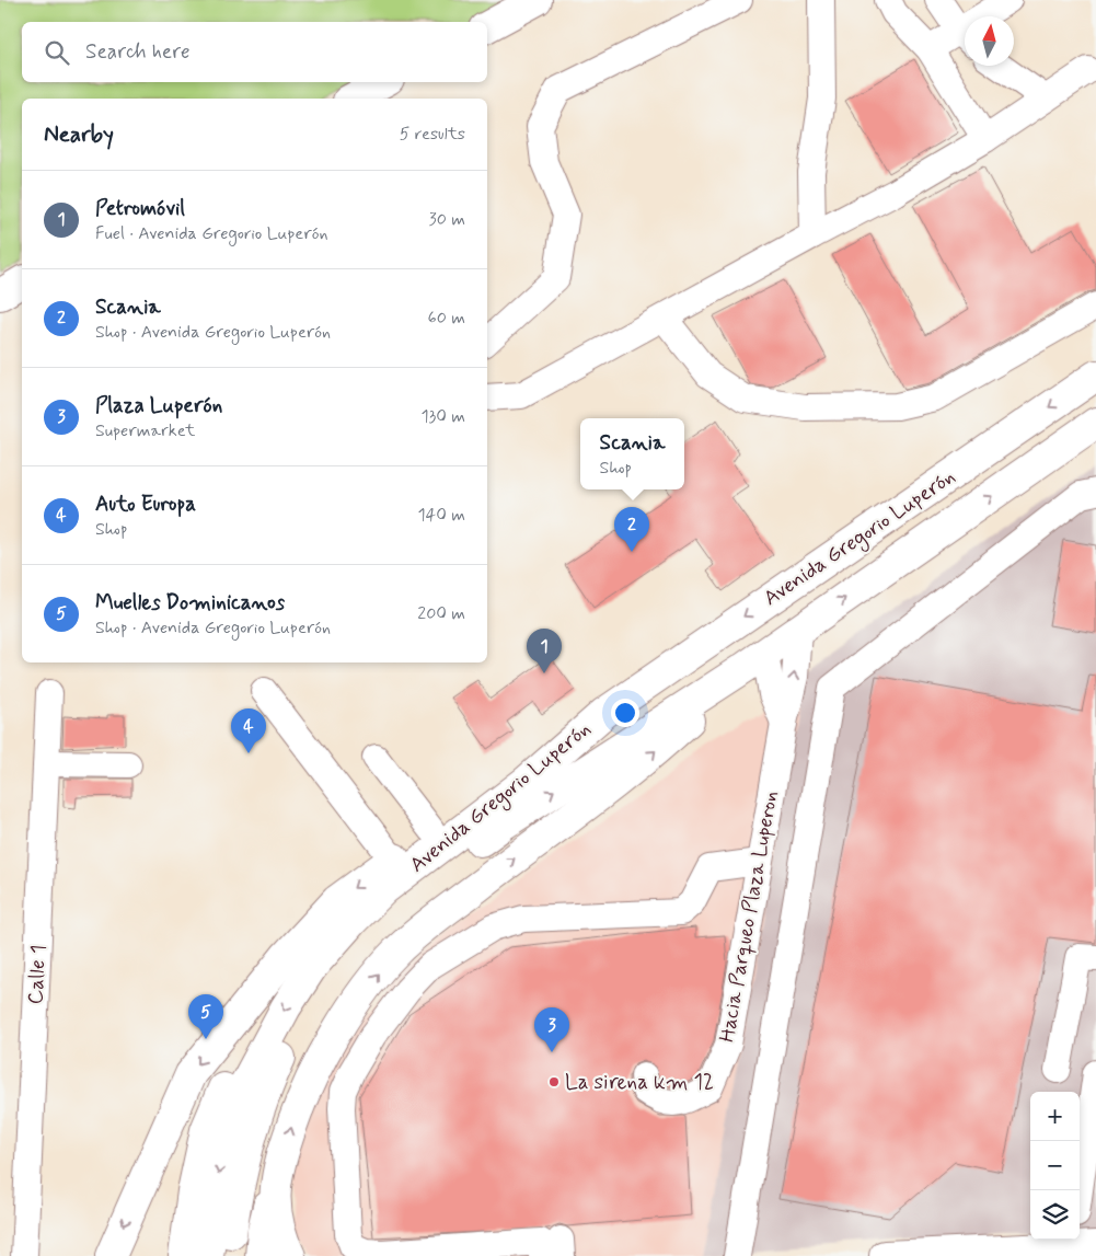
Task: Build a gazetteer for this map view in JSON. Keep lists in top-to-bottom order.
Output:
{
  "streets": {
    "main road": ["Avenida Gregorio Luperón"],
    "street": ["Hacia Parqueo Plaza Luperon", "Calle 1"]
  },
  "crossings": [
    ["Avenida Gregorio Luperón", "Hacia Parqueo Plaza Luperon"]
  ],
  "places": ["La sirena km 12"],
  "north": "top",
  "page": {
    "search": "Search here",
    "heading": ["Nearby", "5 results"],
    "list": [
      {
        "mark": "1",
        "name": "Petromóvil",
        "note": "Fuel · Avenida Gregorio Luperón",
        "value": "30 m"
      },
      {
        "mark": "2",
        "name": "Scania",
        "note": "Shop · Avenida Gregorio Luperón",
        "value": "60 m"
      },
      {
        "mark": "3",
        "name": "Plaza Luperón",
        "note": "Supermarket",
        "value": "130 m"
      },
      {
        "mark": "4",
        "name": "Auto Europa",
        "note": "Shop",
        "value": "140 m"
      },
      {
        "mark": "5",
        "name": "Muelles Dominicanos",
        "note": "Shop · Avenida Gregorio Luperón",
        "value": "200 m"
      }
    ],
    "popup": ["Scania", "Shop"],
    "pins": [
      "2",
      "1",
      "4",
      "5",
      "3"
    ],
    "map_buttons": ["+", "−"]
  }
}
